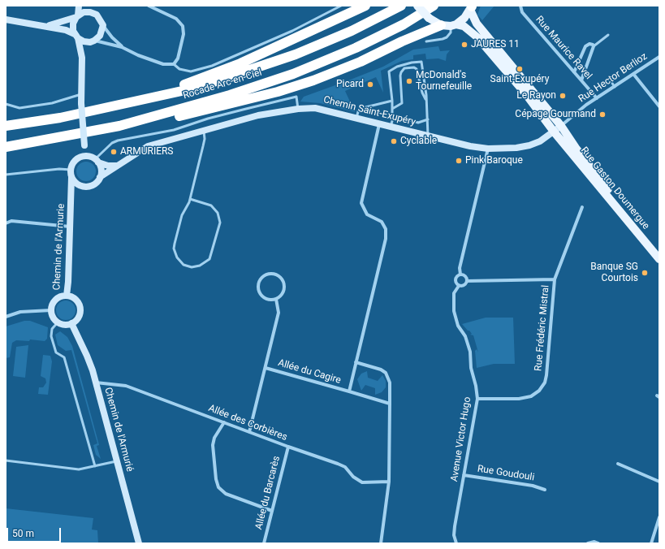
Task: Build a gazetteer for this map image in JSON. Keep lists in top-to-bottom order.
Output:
{
  "streets": {
    "highway": ["Rocade Arc-en-Ciel"],
    "main road": ["Rue Gaston Doumergue"],
    "street": [
      "Rue Maurice Ravel",
      "Rue Hector Berlioz",
      "Chemin Saint-Exupéry",
      "Chemin de l'Armurie",
      "Rue Frédéric Mistral",
      "Allée du Cagire",
      "Allée des Corbières",
      "Chemin de l'Armurié",
      "Avenue Victor Hugo",
      "Rue Goudouli",
      "Allée du Barcarès"
    ]
  },
  "crossings": [
    ["Rue Maurice Ravel", "Rue Hector Berlioz"],
    ["Rue Hector Berlioz", "Chemin Saint-Exupéry"],
    ["Rue Hector Berlioz", "Rue Gaston Doumergue"],
    ["Chemin Saint-Exupéry", "Rue Gaston Doumergue"],
    ["Chemin Saint-Exupéry", "Chemin de l'Armurie"],
    ["Chemin de l'Armurie", "Chemin de l'Armurié"],
    ["Rue Frédéric Mistral", "Avenue Victor Hugo"],
    ["Allée du Cagire", "Allée des Corbières"],
    ["Allée des Corbières", "Chemin de l'Armurié"],
    ["Allée des Corbières", "Allée du Barcarès"],
    ["Avenue Victor Hugo", "Rue Goudouli"]
  ],
  "places": [
    "JAURES 11",
    "Saint-Exupéry",
    "McDonald's Tournefeuille",
    "Picard",
    "Le Rayon",
    "Cépage Gourmand",
    "Cyclable",
    "ARMURIERS",
    "Pink Baroque",
    "Banque SG Courtois"
  ],
  "scale_bar": "50 m"
}
